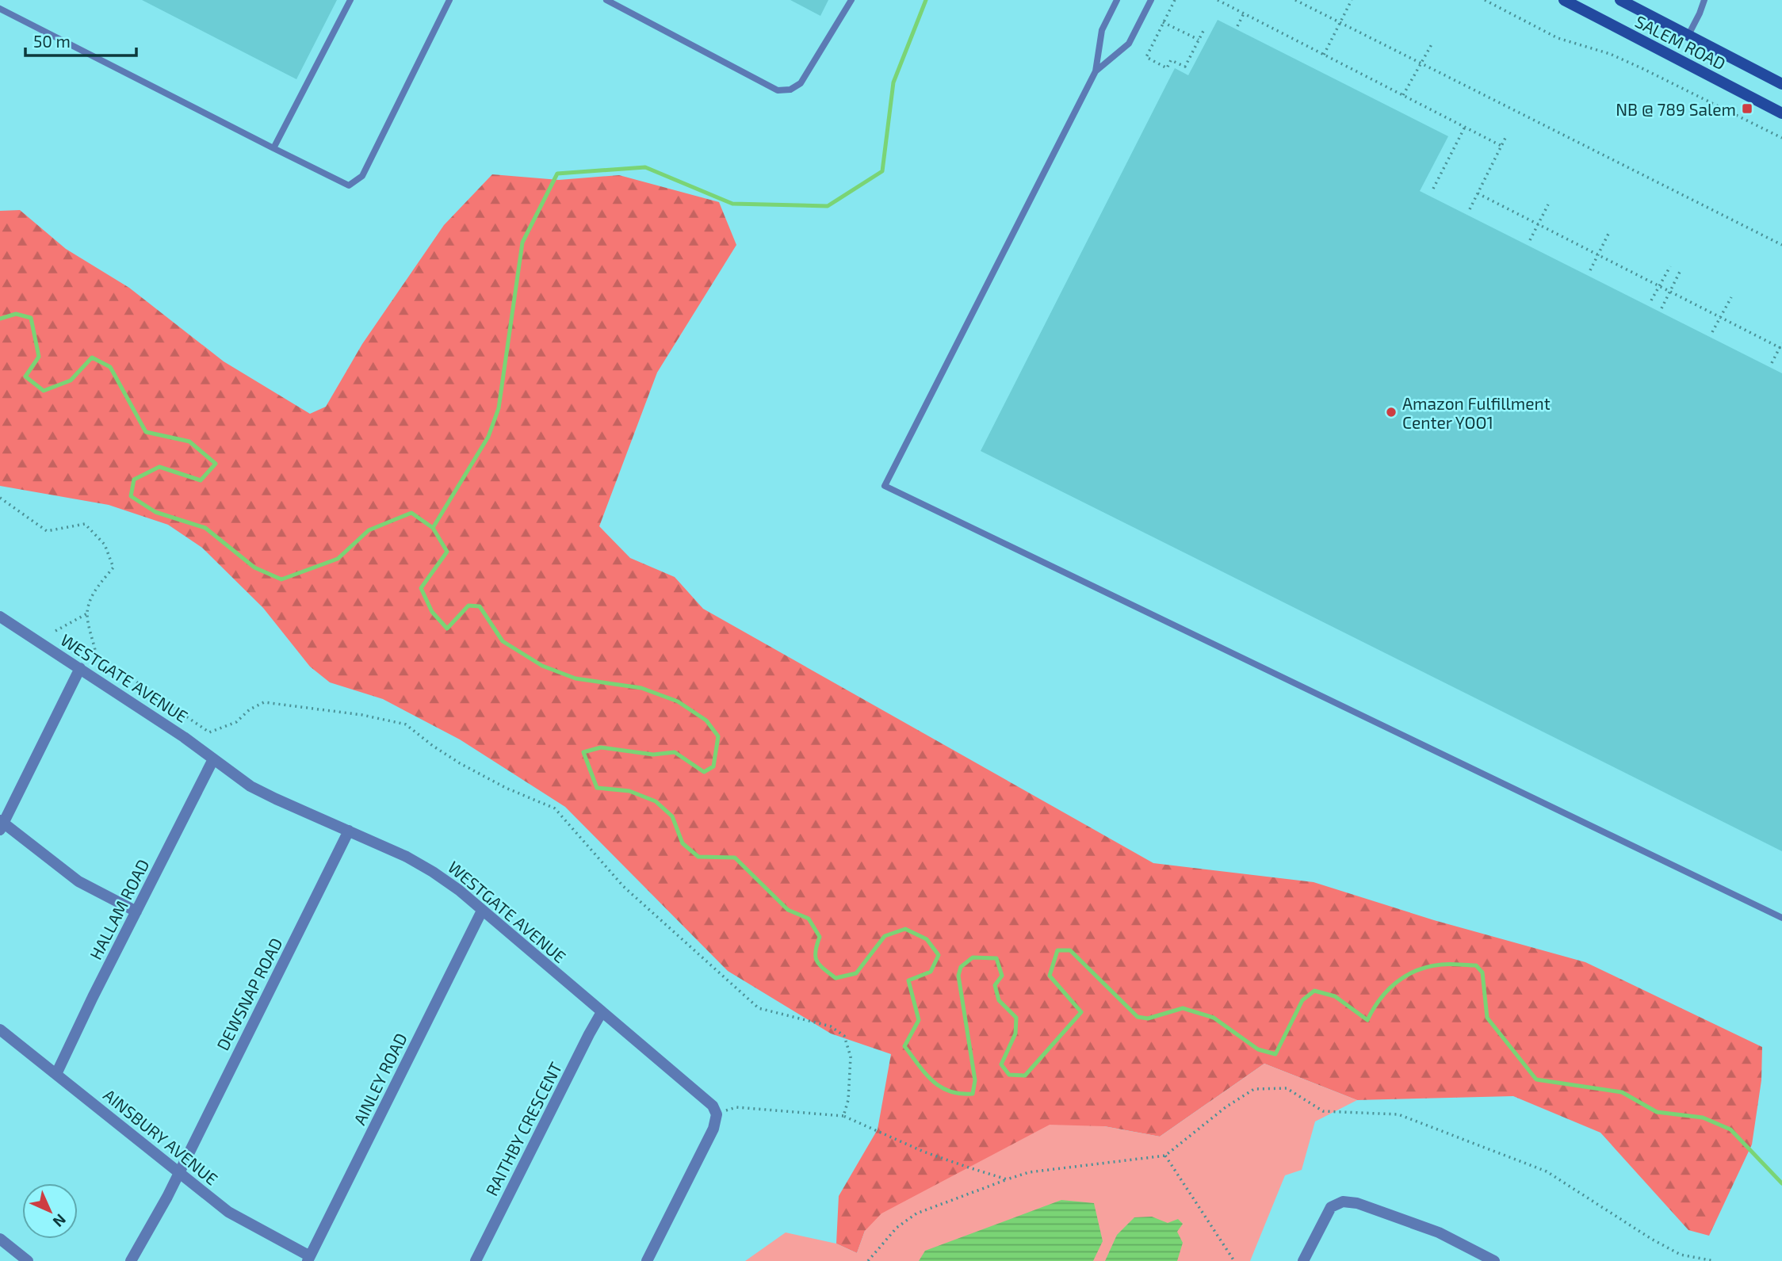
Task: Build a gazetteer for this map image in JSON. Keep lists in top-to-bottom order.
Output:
{
  "streets": {
    "main road": ["SALEM ROAD"],
    "street": [
      "WESTGATE AVENUE",
      "HALLAM ROAD",
      "DEWSNAP ROAD",
      "AINLEY ROAD",
      "RAITHBY CRESCENT",
      "AINSBURY AVENUE"
    ]
  },
  "crossings": [
    ["WESTGATE AVENUE", "HALLAM ROAD"],
    ["WESTGATE AVENUE", "DEWSNAP ROAD"],
    ["WESTGATE AVENUE", "AINLEY ROAD"],
    ["WESTGATE AVENUE", "RAITHBY CRESCENT"],
    ["HALLAM ROAD", "AINSBURY AVENUE"],
    ["DEWSNAP ROAD", "AINSBURY AVENUE"],
    ["AINLEY ROAD", "AINSBURY AVENUE"]
  ],
  "places": {
    "transit": ["NB @ 789 Salem"],
    "other": ["Amazon Fulfillment Center YOO1"]
  },
  "scale_bar": "50 m",
  "north": "bottom right"
}
